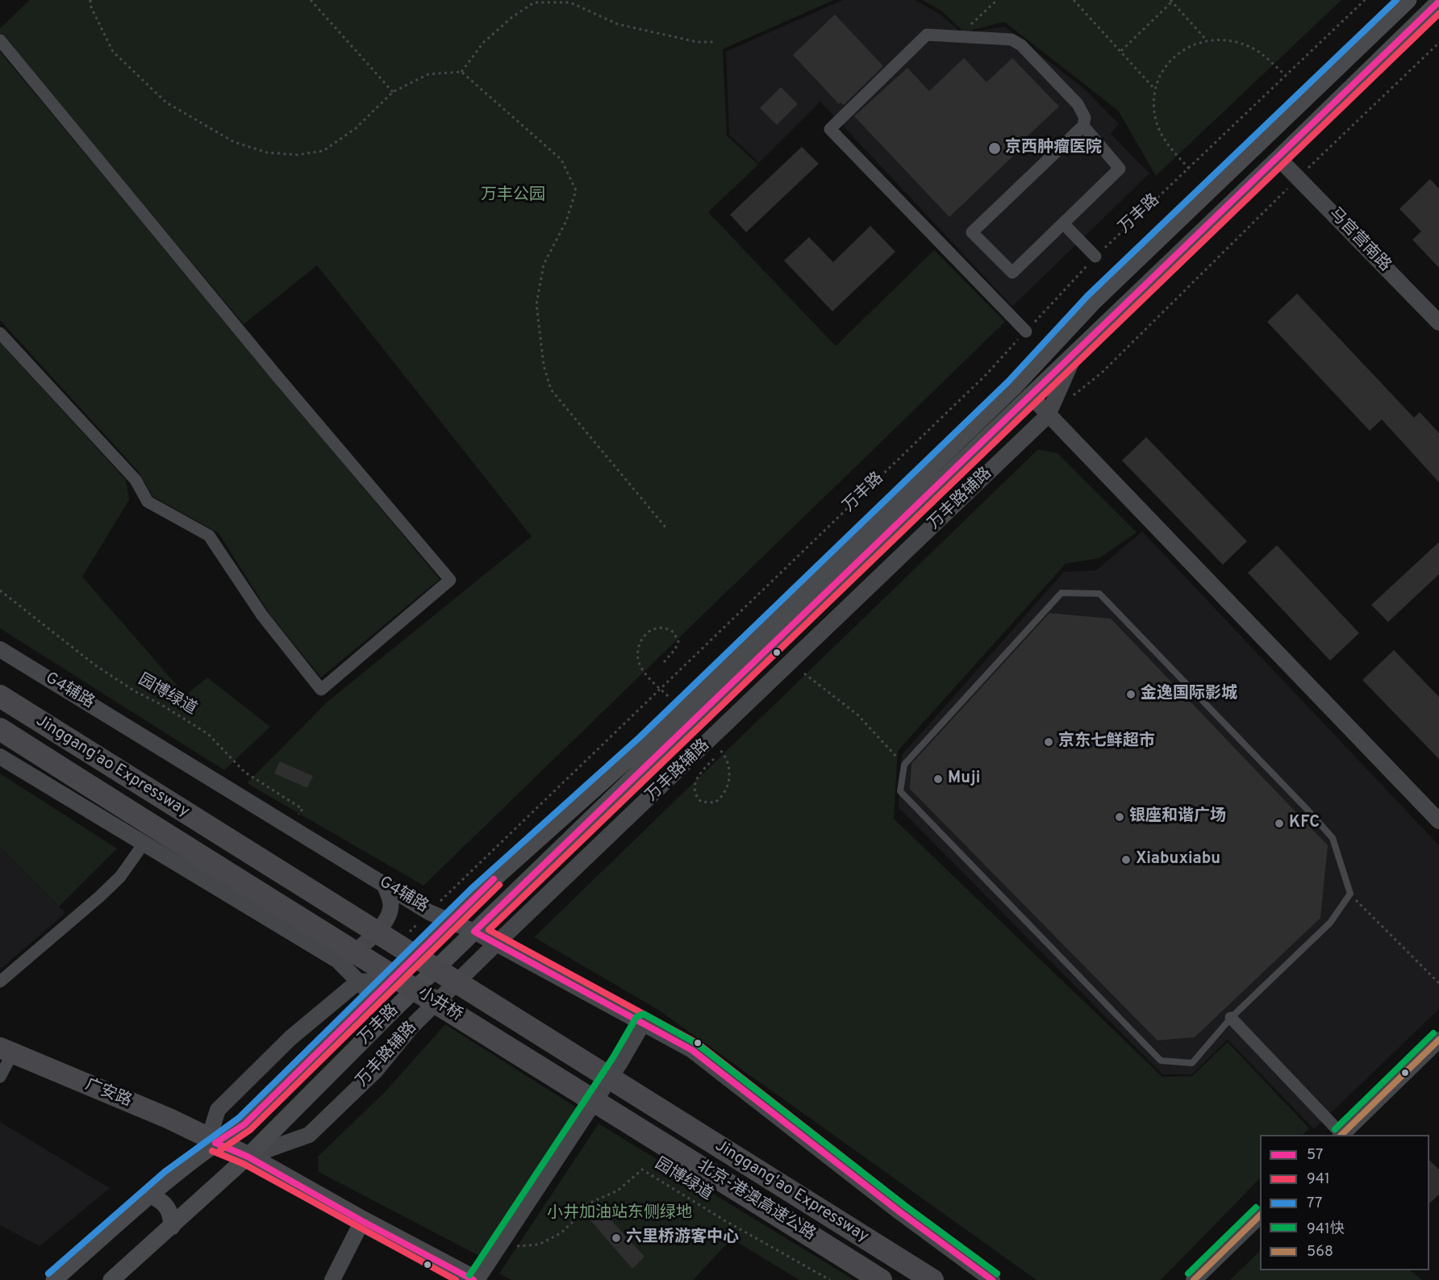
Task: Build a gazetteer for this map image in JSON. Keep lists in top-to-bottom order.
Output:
{
  "streets": {
    "highway": [
      "Jinggang'ao Expressway",
      "小井桥",
      "广安路",
      "北京-港澳高速公路"
    ],
    "main road": ["万丰路"],
    "street": ["马官营南路", "万丰路辅路", "G4辅路"],
    "path": ["园博绿道"]
  },
  "crossings": [
    ["万丰路", "马官营南路"],
    ["万丰路", "万丰路辅路"],
    ["万丰路", "G4辅路"],
    ["万丰路", "广安路"],
    ["万丰路辅路", "G4辅路"],
    ["万丰路辅路", "广安路"],
    ["G4辅路", "园博绿道"],
    ["Jinggang'ao Expressway", "小井桥"],
    ["小井桥", "北京-港澳高速公路"]
  ],
  "parks": ["万丰公园", "小井加油站东侧绿地"],
  "places": [
    "京西肿瘤医院",
    "金逸国际影城",
    "京东七鲜超市",
    "Muji",
    "银座和谐广场",
    "KFC",
    "Xiabuxiabu",
    "六里桥游客中心"
  ],
  "lines": [
    "transit line 77",
    "transit line 57",
    "transit line 941",
    "transit line 941快",
    "transit line 568"
  ],
  "legend": [
    "57",
    "941",
    "77",
    "941快",
    "568"
  ]
}
